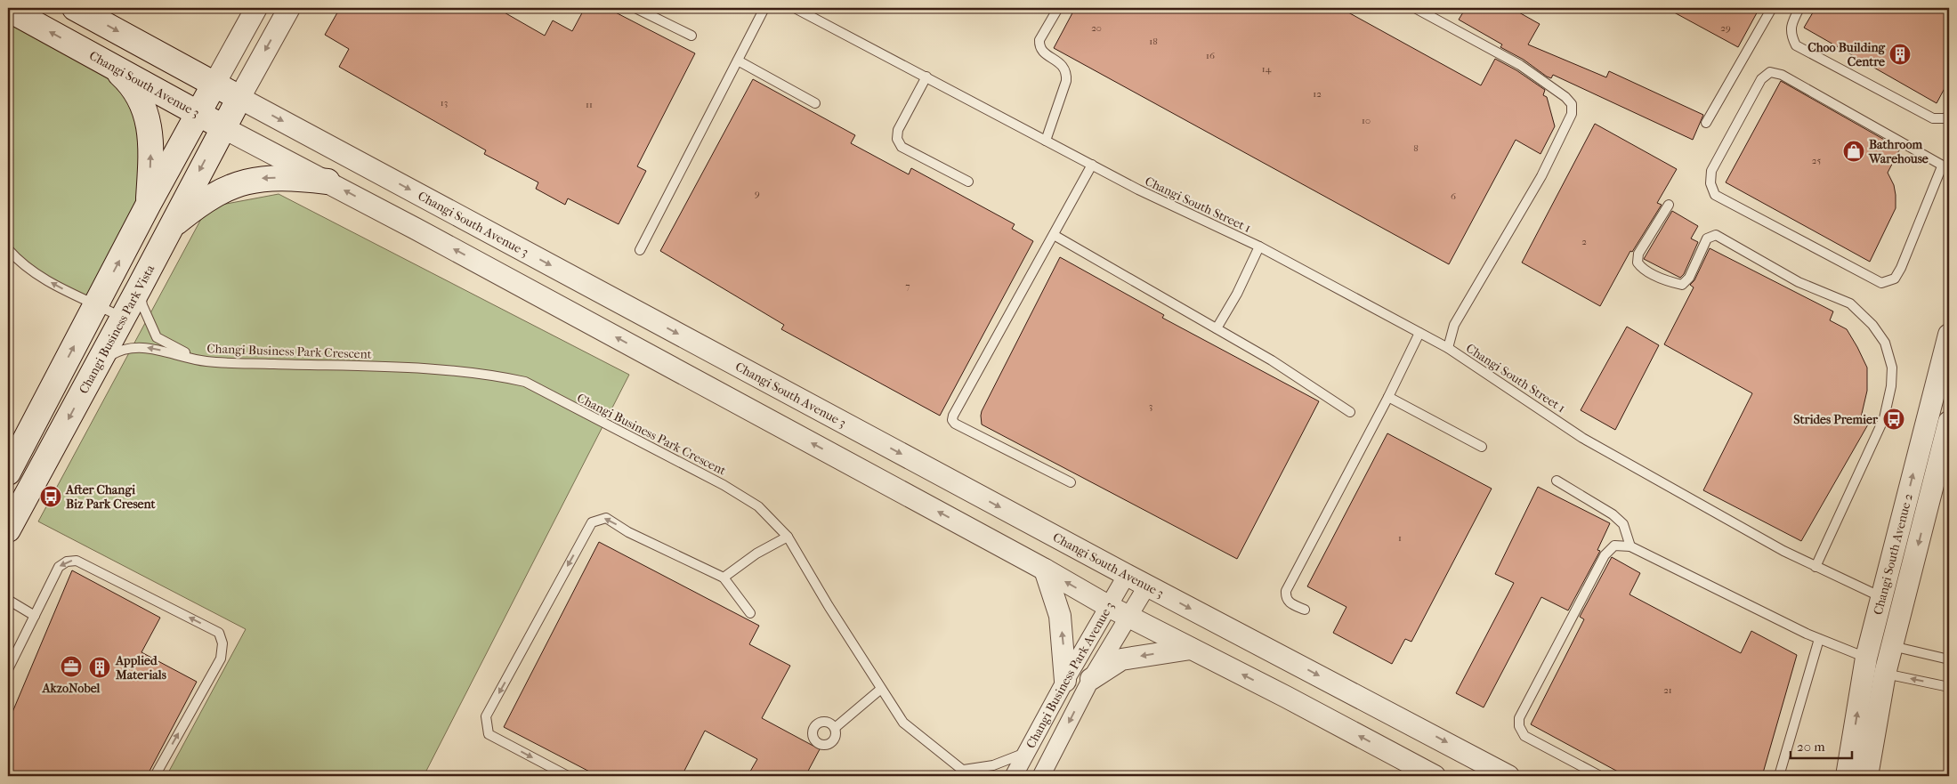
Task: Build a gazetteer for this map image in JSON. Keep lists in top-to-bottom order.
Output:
{
  "streets": {
    "main road": ["Changi South Avenue 3", "Changi Business Park Vista"],
    "street": ["Changi South Avenue 2", "Changi Business Park Avenue 3"],
    "lane": ["Changi South Street 1", "Changi Business Park Crescent"]
  },
  "crossings": [
    ["Changi South Avenue 3", "Changi Business Park Vista"],
    ["Changi South Avenue 3", "Changi Business Park Avenue 3"],
    ["Changi South Street 1", "Changi South Avenue 2"],
    ["Changi Business Park Vista", "Changi Business Park Crescent"],
    ["Changi Business Park Crescent", "Changi Business Park Avenue 3"]
  ],
  "places": {
    "building": ["Choo Building Centre", "Applied Materials"],
    "shop": ["Bathroom Warehouse"],
    "bus stop": ["Strides Premier", "After Changi Biz Park Cresent"],
    "office": ["AkzoNobel"]
  },
  "house_numbers": [
    "20",
    "29",
    "18",
    "16",
    "14",
    "12",
    "13",
    "11",
    "10",
    "8",
    "25",
    "9",
    "6",
    "2",
    "7",
    "3",
    "1",
    "21"
  ],
  "scale_bar": "20 m"
}
